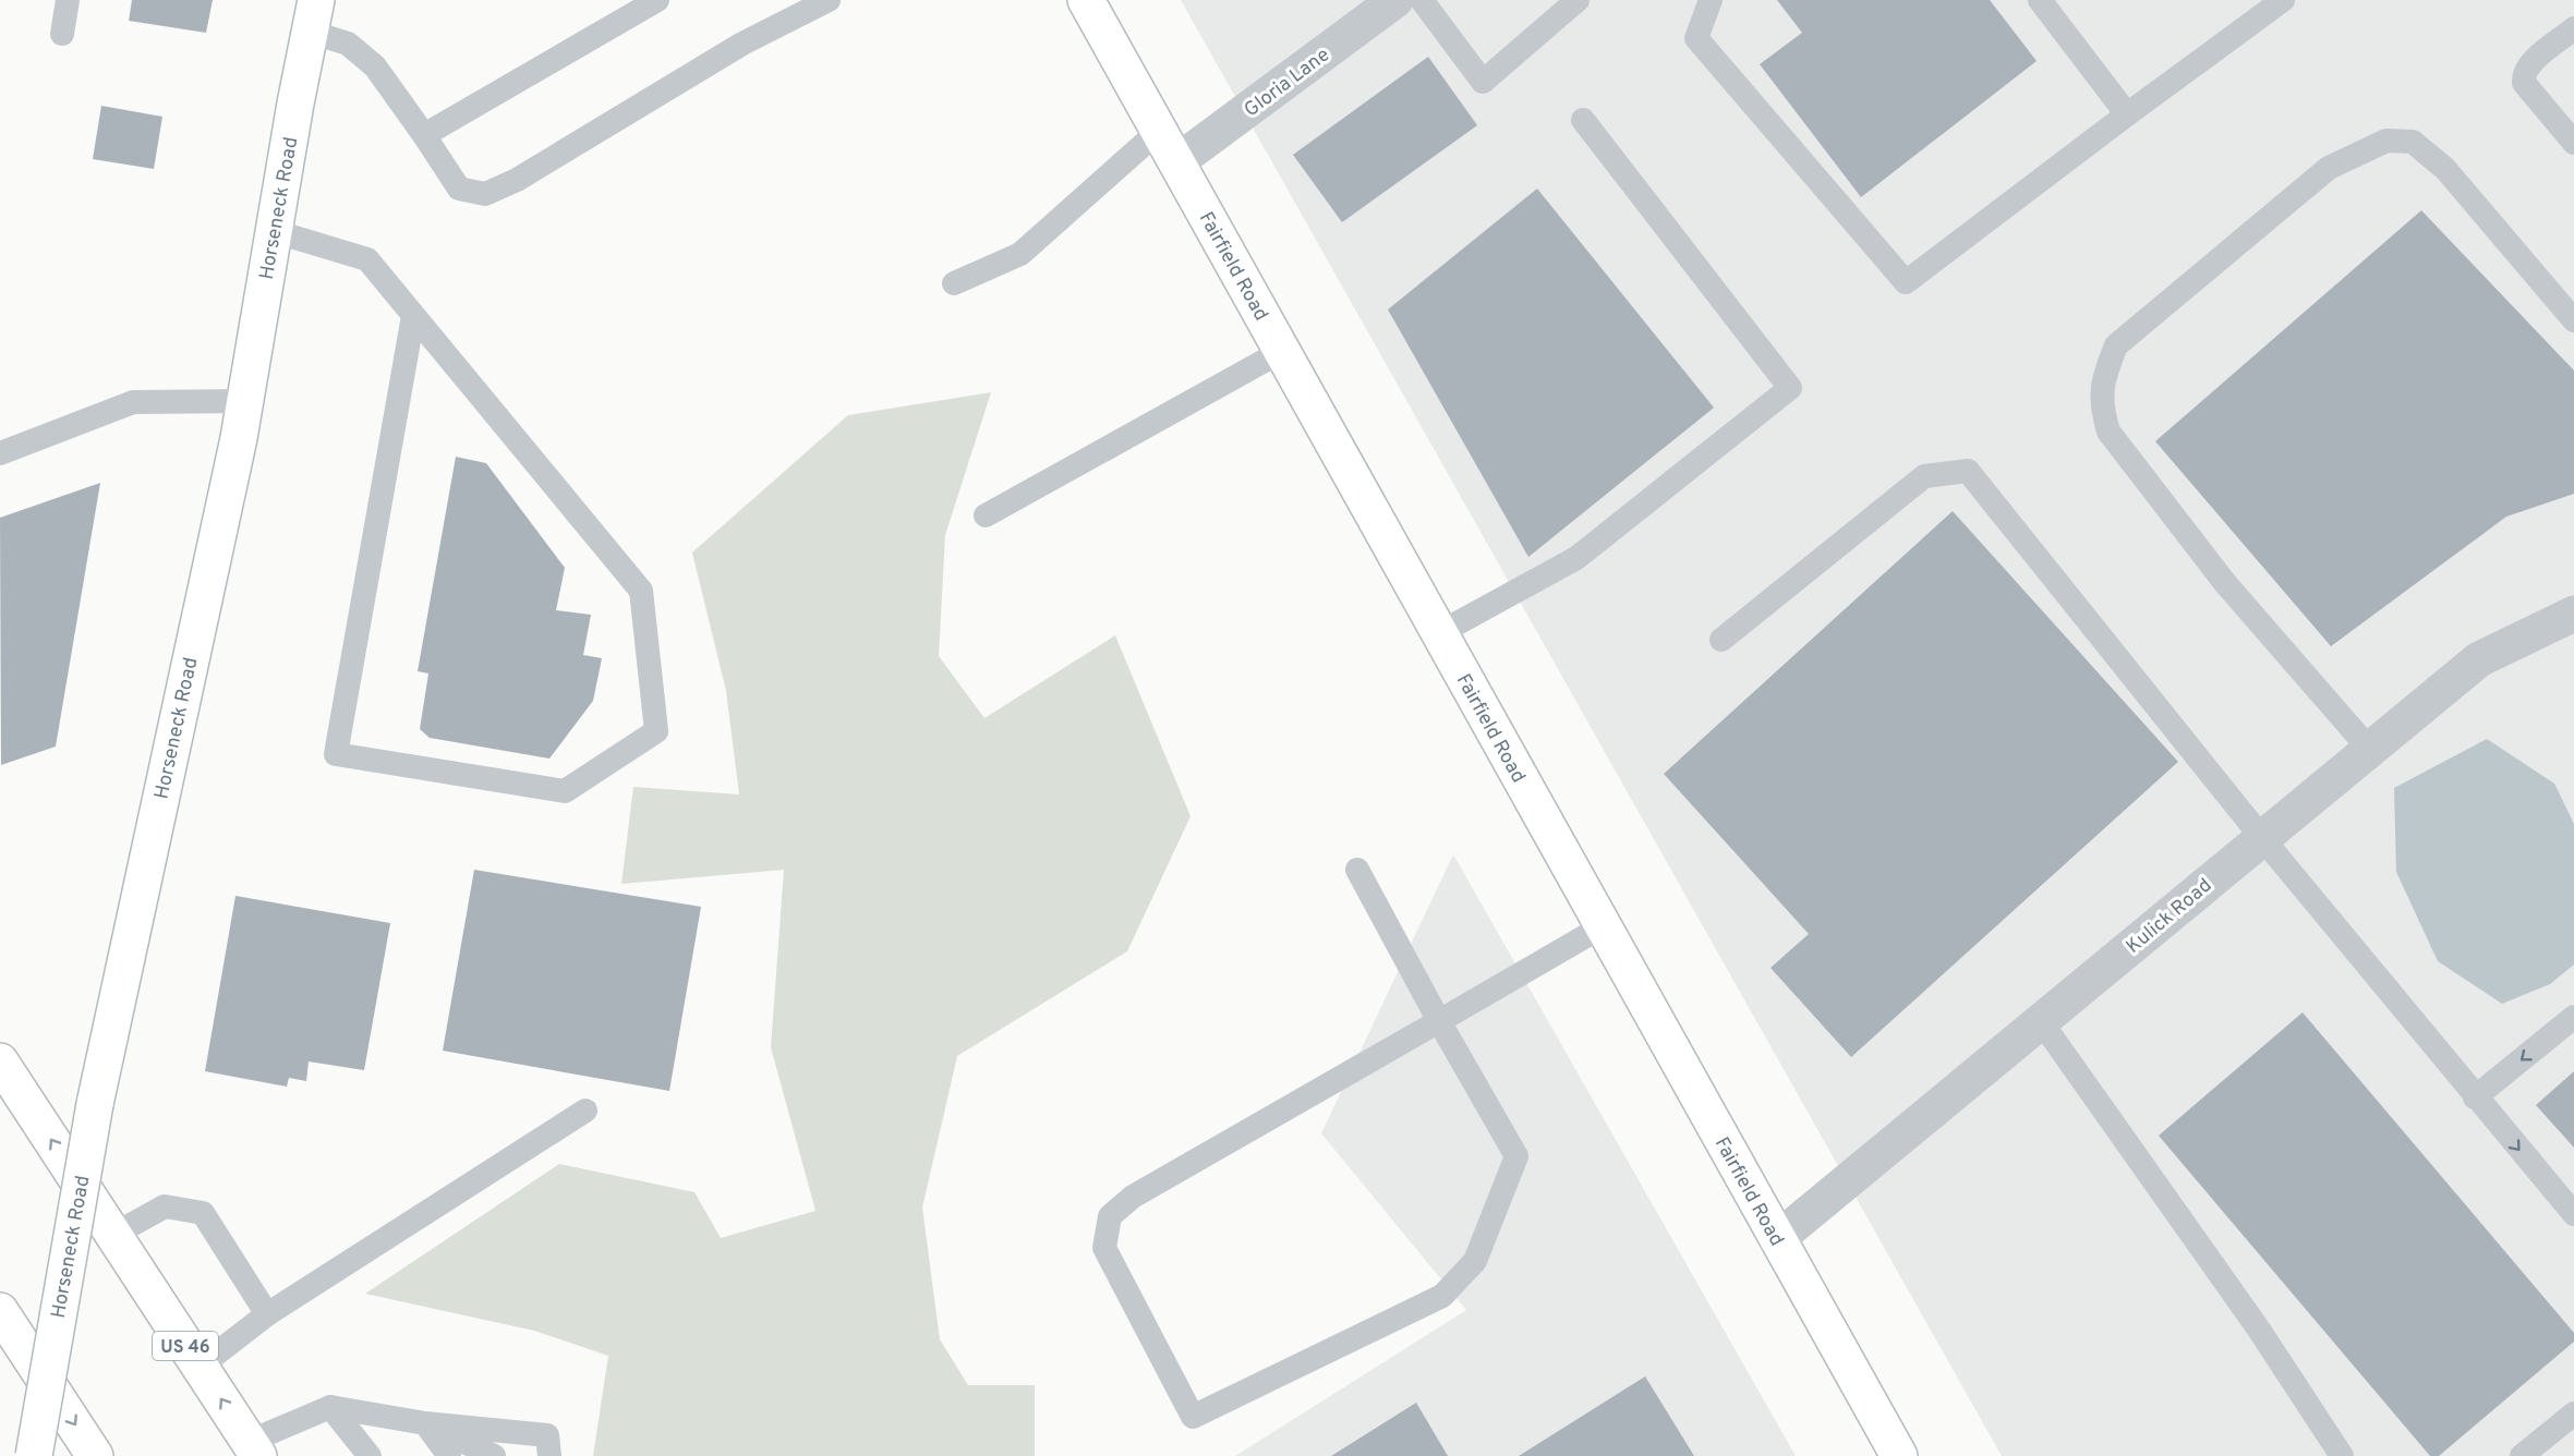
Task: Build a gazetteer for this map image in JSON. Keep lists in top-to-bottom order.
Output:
{
  "streets": {
    "main road": ["Horseneck Road", "Fairfield Road", "US 46"],
    "street": ["Gloria Lane", "Kulick Road"]
  },
  "crossings": [
    ["Gloria Lane", "Fairfield Road"],
    ["Fairfield Road", "Kulick Road"]
  ]
}
